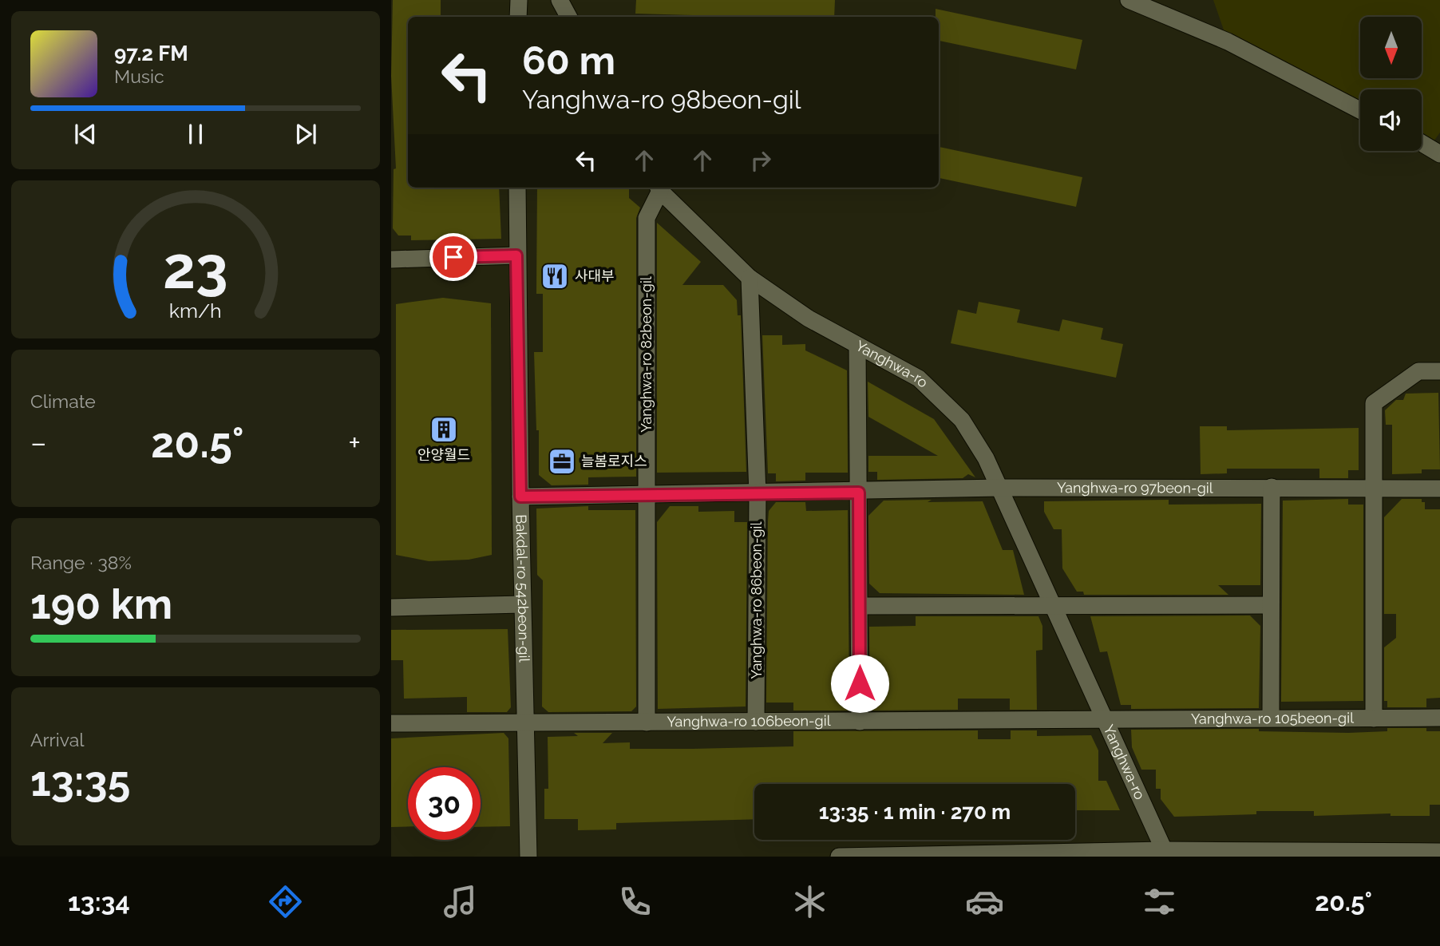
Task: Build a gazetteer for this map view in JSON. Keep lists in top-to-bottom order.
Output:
{
  "streets": {
    "street": [
      "Yanghwa-ro 82beon-gil",
      "Yanghwa-ro",
      "Yanghwa-ro 97beon-gil",
      "Bakdal-ro 542beon-gil",
      "Yanghwa-ro 86beon-gil",
      "Yanghwa-ro 105beon-gil",
      "Yanghwa-ro 106beon-gil"
    ]
  },
  "crossings": [
    ["Yanghwa-ro 82beon-gil", "Yanghwa-ro"],
    ["Yanghwa-ro 82beon-gil", "Yanghwa-ro 97beon-gil"],
    ["Yanghwa-ro 82beon-gil", "Yanghwa-ro 106beon-gil"],
    ["Yanghwa-ro", "Yanghwa-ro 97beon-gil"],
    ["Yanghwa-ro", "Yanghwa-ro 86beon-gil"],
    ["Yanghwa-ro", "Yanghwa-ro 105beon-gil"],
    ["Yanghwa-ro", "Yanghwa-ro 106beon-gil"],
    ["Yanghwa-ro 97beon-gil", "Bakdal-ro 542beon-gil"],
    ["Yanghwa-ro 97beon-gil", "Yanghwa-ro 86beon-gil"],
    ["Bakdal-ro 542beon-gil", "Yanghwa-ro 106beon-gil"],
    ["Yanghwa-ro 86beon-gil", "Yanghwa-ro 106beon-gil"],
    ["Yanghwa-ro 105beon-gil", "Yanghwa-ro 106beon-gil"]
  ],
  "places": {
    "restaurant": ["사대부"],
    "building": ["안양월드"],
    "office": ["늘봄로지스"]
  },
  "north": "bottom",
  "page": {
    "turn": ["60 m", "Yanghwa-ro 98beon-gil"],
    "song": ["97.2 FM", "Music"],
    "tile": [
      "Climate",
      ["Range · 38%", "190 km"],
      ["Arrival", "13:35"]
    ],
    "heat": ["−", "20.5°", "+"],
    "limit": "30",
    "trip": "13:35 · 1 min · 270 m",
    "tabs": ["13:34", "20.5°"],
    "gauge": ["23", "km/h"]
  }
}
